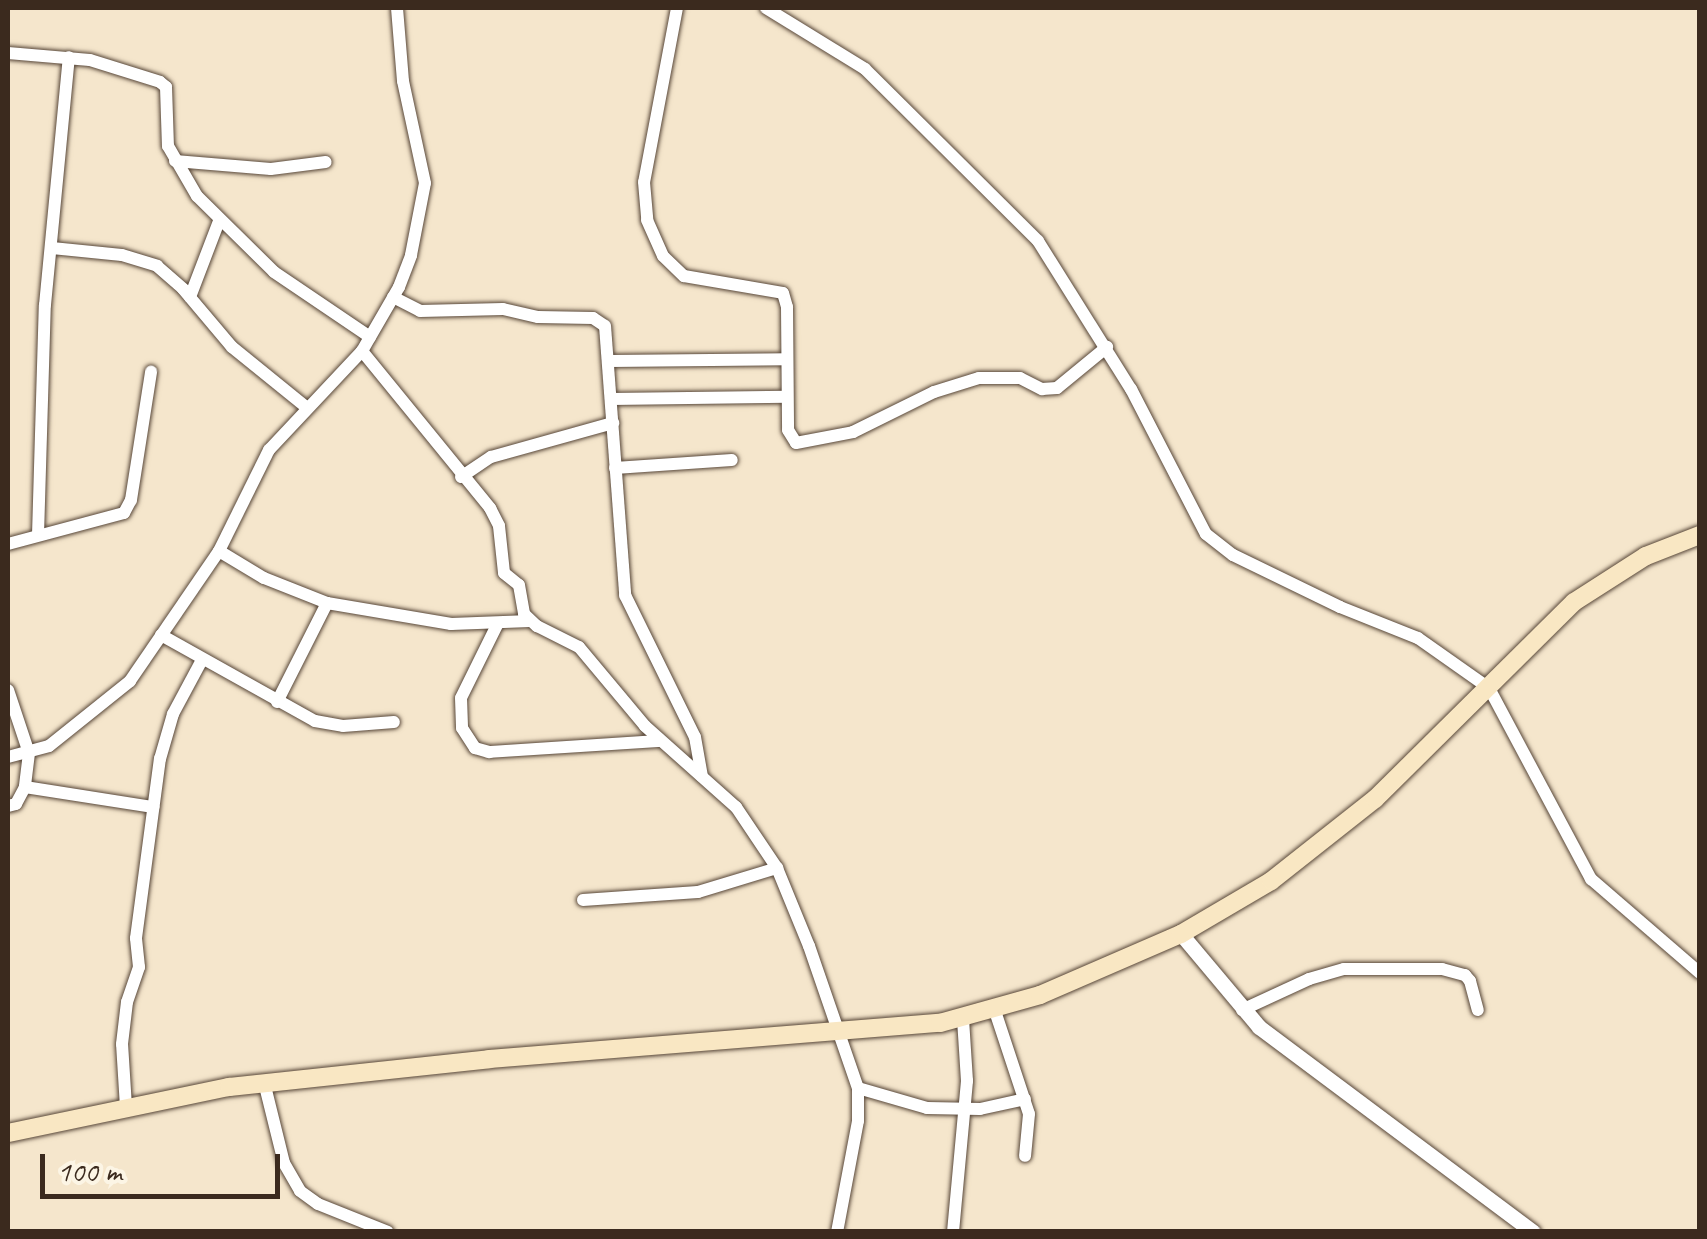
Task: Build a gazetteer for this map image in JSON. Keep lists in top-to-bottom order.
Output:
{
  "scale_bar": "100 m"
}
